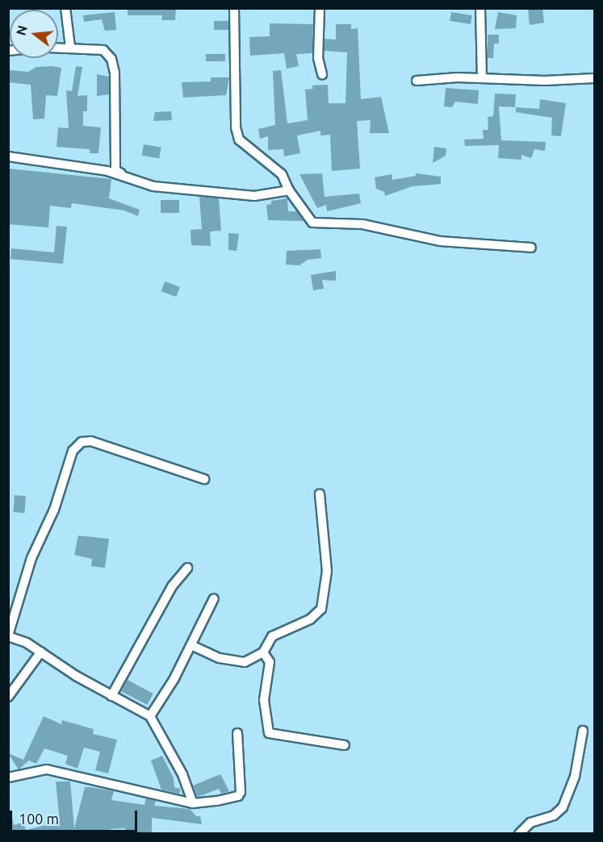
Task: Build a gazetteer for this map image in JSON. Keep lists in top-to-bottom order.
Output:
{
  "scale_bar": "100 m",
  "north": "left"
}
